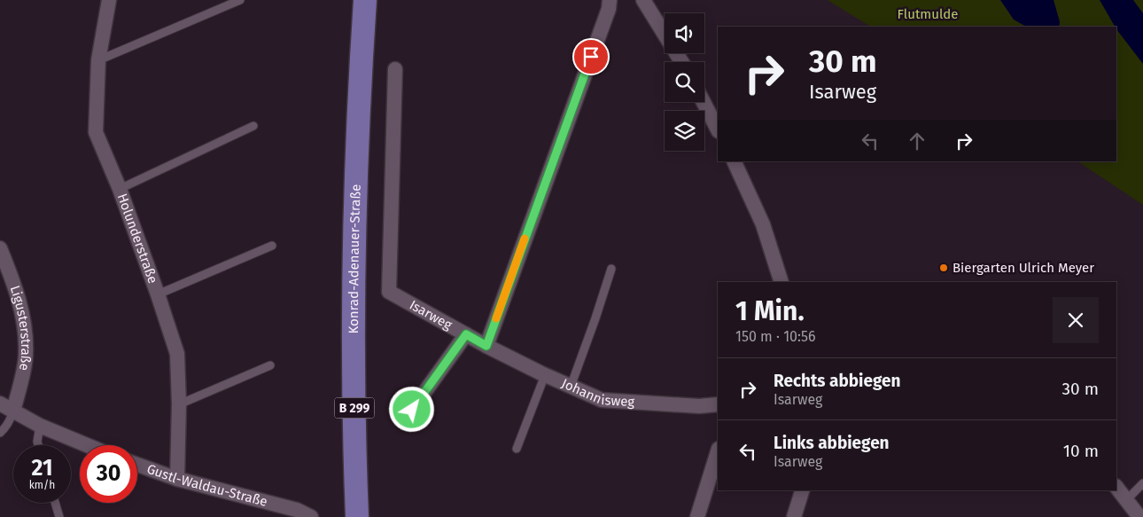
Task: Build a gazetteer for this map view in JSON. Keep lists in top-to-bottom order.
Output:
{
  "streets": {
    "main road": ["Konrad-Adenauer-Straße", "B 299"],
    "street": [
      "Holunderstraße",
      "Isarweg",
      "Ligusterstraße",
      "Johannisweg",
      "Gustl-Waldau-Straße"
    ]
  },
  "crossings": [
    ["Holunderstraße", "Gustl-Waldau-Straße"],
    ["Isarweg", "Johannisweg"]
  ],
  "parks": ["Flutmulde"],
  "places": ["Biergarten Ulrich Meyer"],
  "page": {
    "turn": ["30 m", "Isarweg"],
    "heading": ["1 Min.", "150 m · 10:56"],
    "list": [
      {
        "name": "Rechts abbiegen",
        "note": "Isarweg",
        "value": "30 m"
      },
      {
        "name": "Links abbiegen",
        "note": "Isarweg",
        "value": "10 m"
      }
    ],
    "speed": "21 km/h",
    "limit": "30"
  }
}
